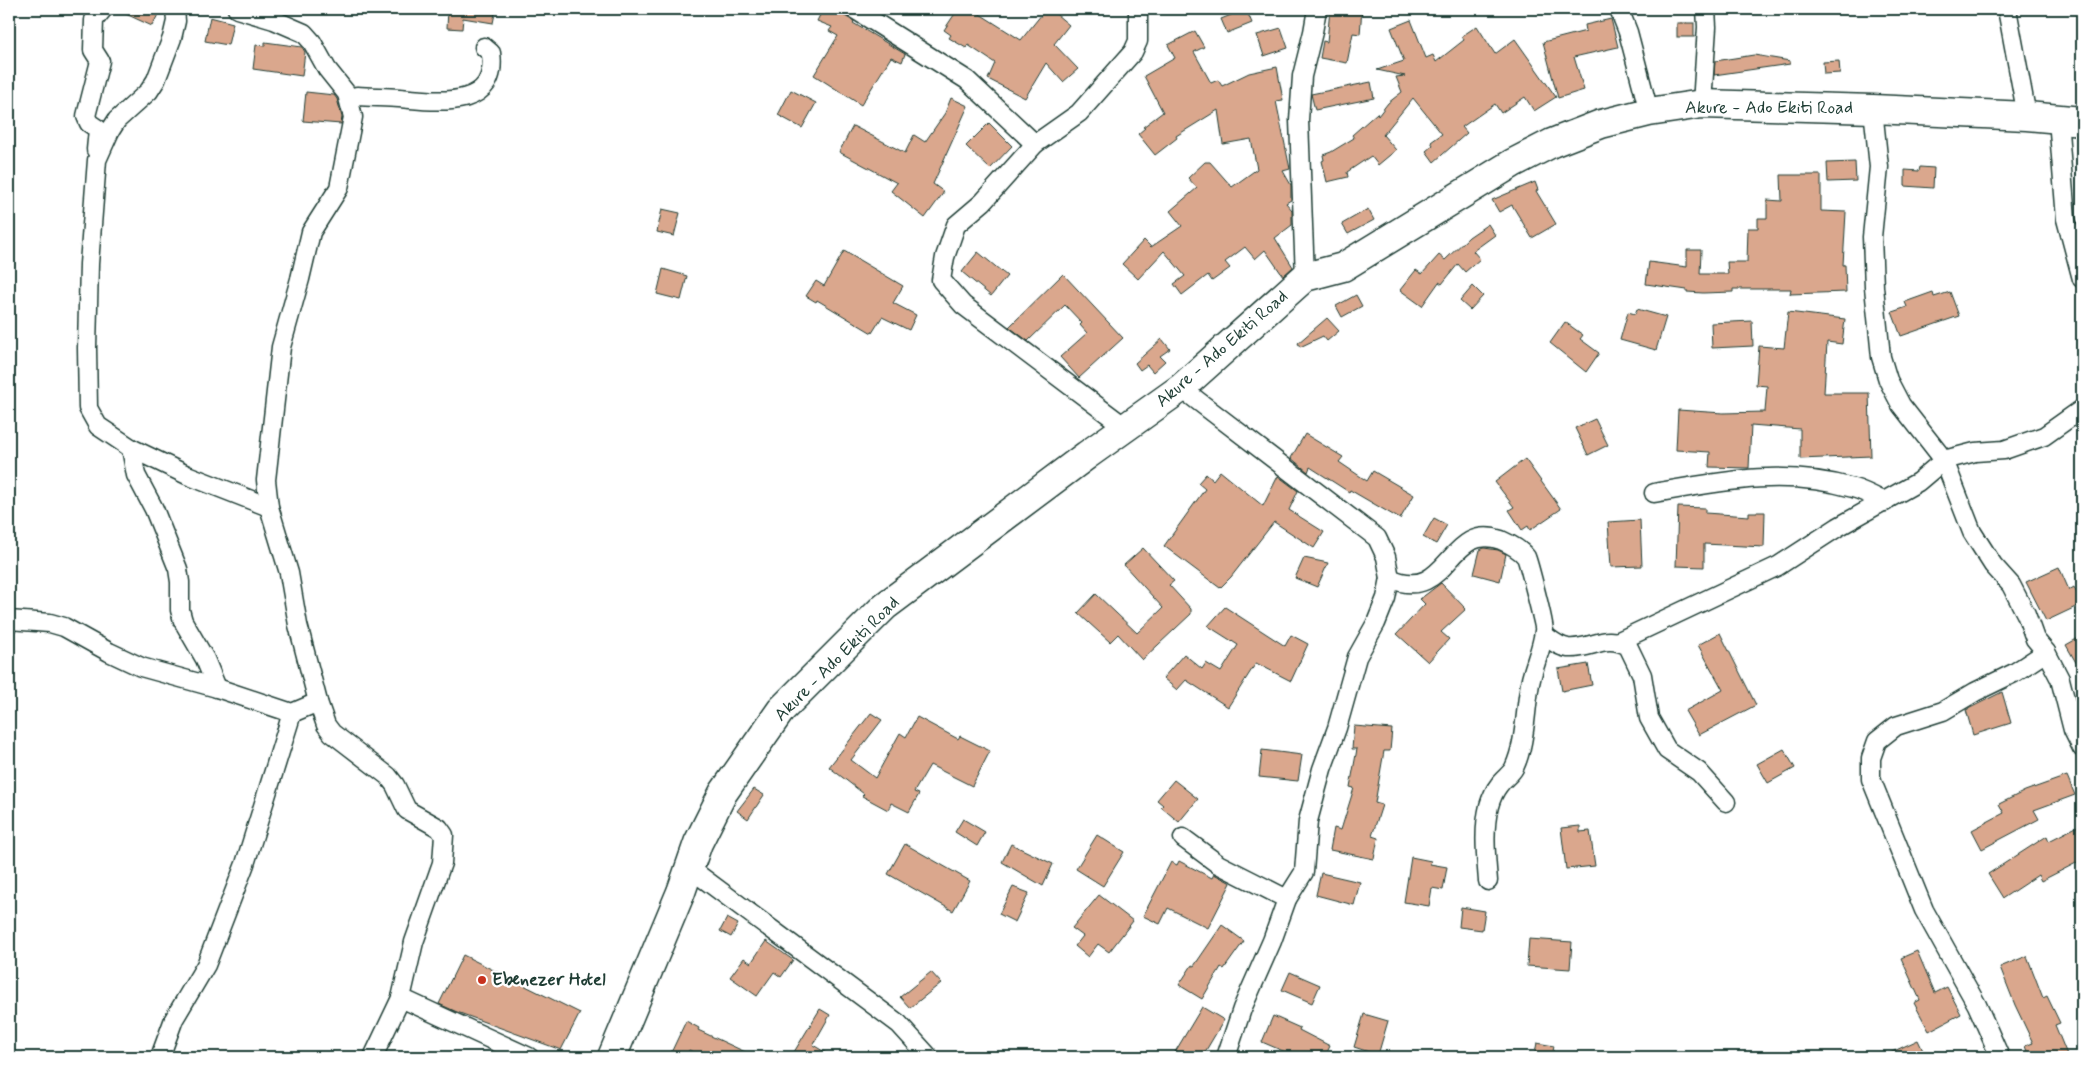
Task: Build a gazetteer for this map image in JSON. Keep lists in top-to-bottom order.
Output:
{
  "streets": {
    "main road": ["Akure - Ado Ekiti Road"]
  },
  "places": ["Ebenezer Hotel"]
}
